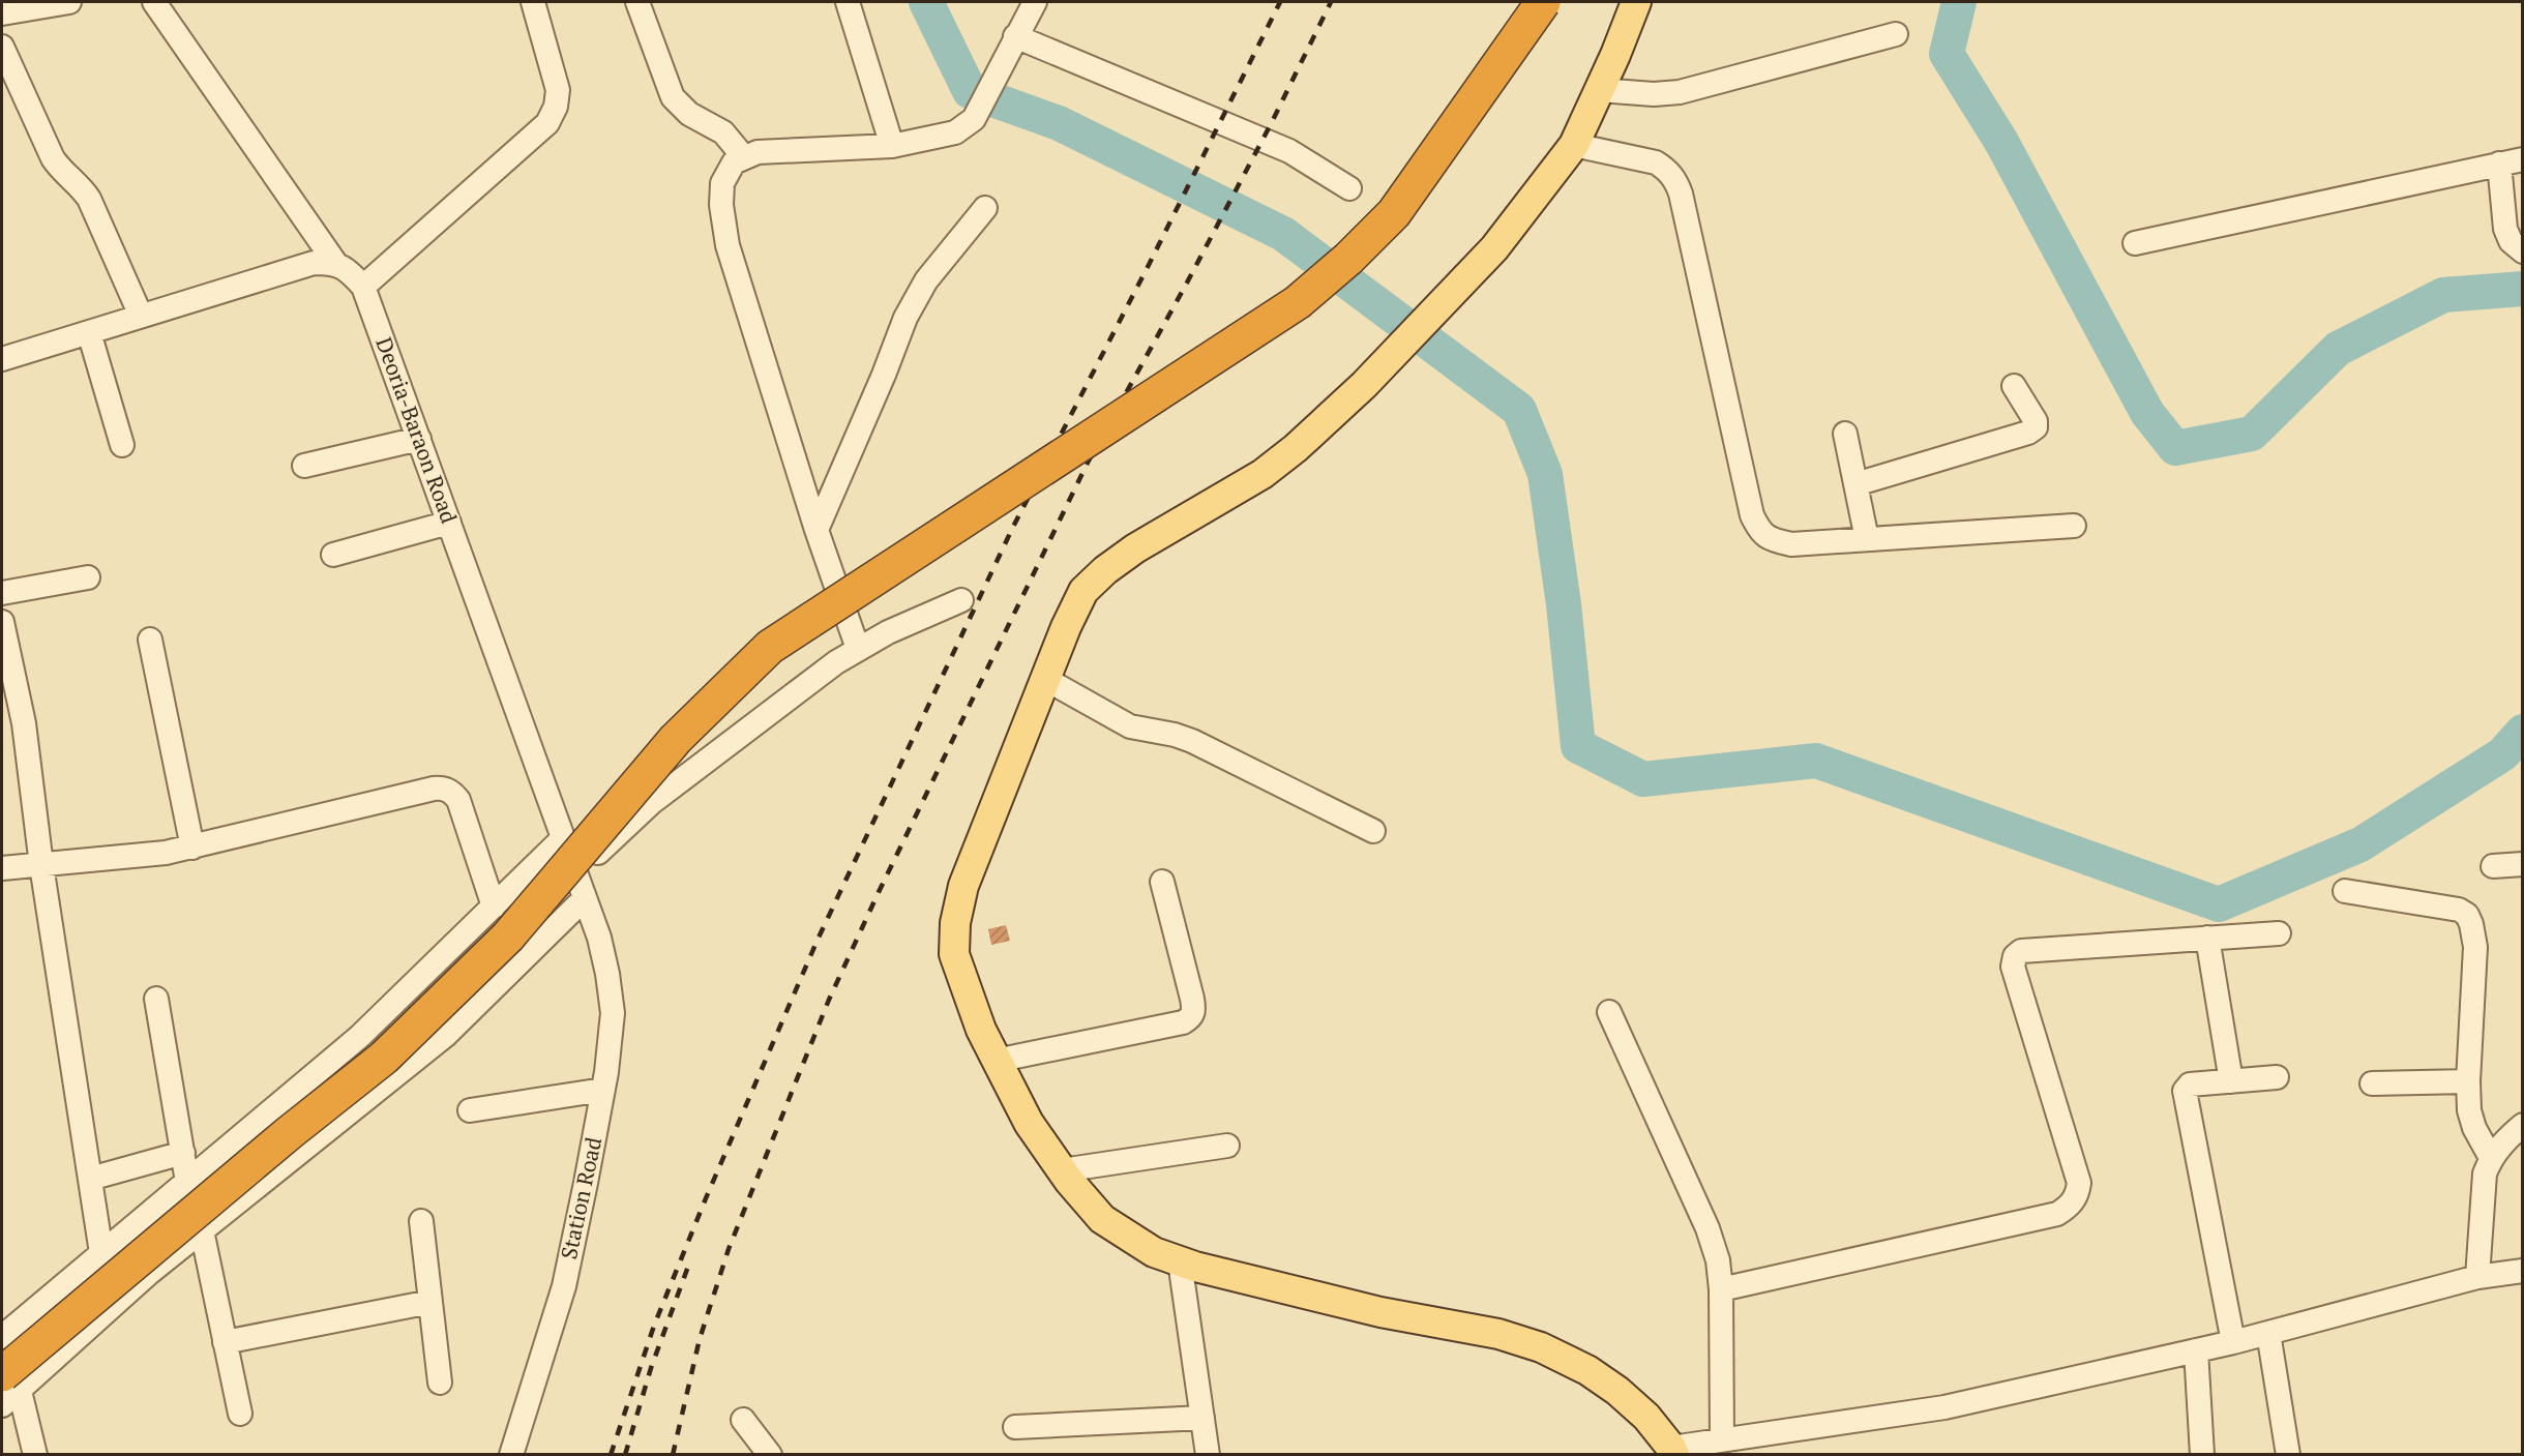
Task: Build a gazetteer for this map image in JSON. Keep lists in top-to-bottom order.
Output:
{
  "streets": {
    "street": ["Deoria-Baraon Road", "Station Road"]
  },
  "crossings": [
    ["Deoria-Baraon Road", "Station Road"]
  ]
}
